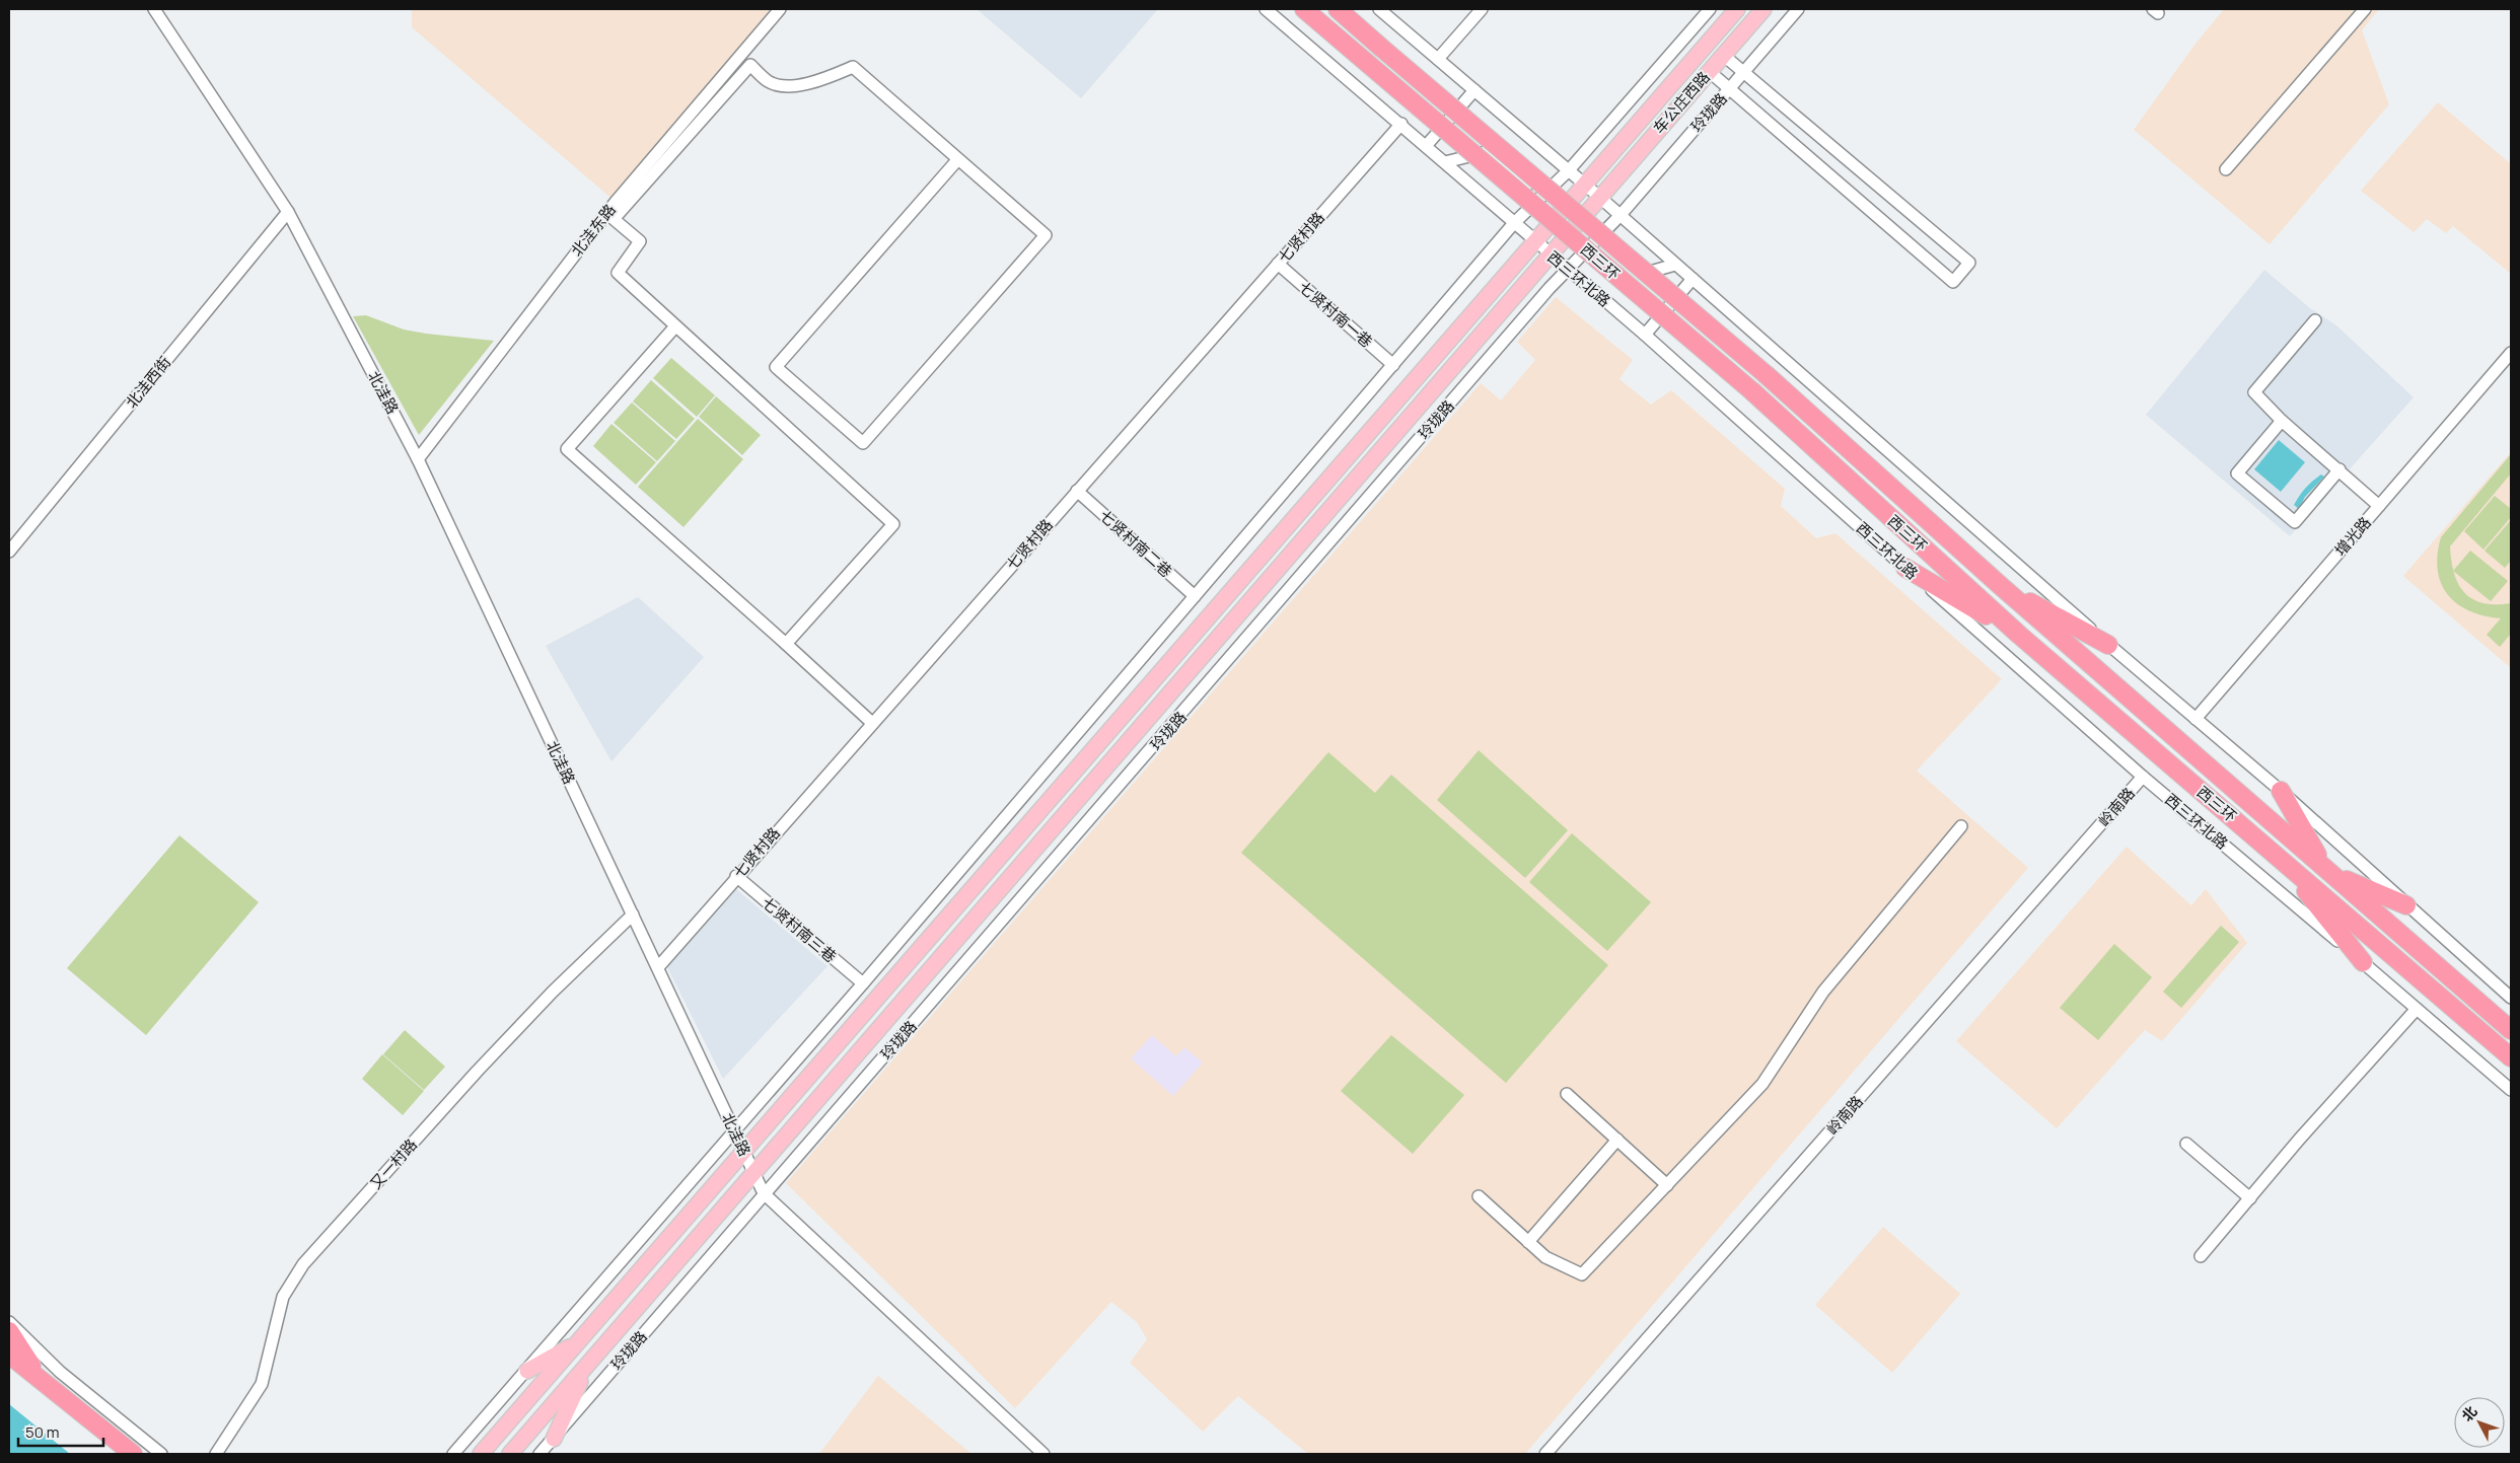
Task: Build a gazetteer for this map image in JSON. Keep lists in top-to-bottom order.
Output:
{
  "streets": {
    "highway": ["西三环"],
    "main road": ["车公庄西路", "玲珑路"],
    "street": [
      "北洼东路",
      "七贤村路",
      "西三环北路",
      "七贤村南一巷",
      "北洼西街",
      "北洼路",
      "增光路",
      "七贤村南二巷",
      "岭南路",
      "七贤村南三巷",
      "又一村路"
    ]
  },
  "crossings": [
    ["车公庄西路", "玲珑路"],
    ["车公庄西路", "西三环北路"],
    ["玲珑路", "西三环北路"],
    ["玲珑路", "北洼路"],
    ["北洼东路", "北洼路"],
    ["七贤村路", "西三环北路"],
    ["七贤村路", "七贤村南一巷"],
    ["七贤村路", "北洼路"],
    ["七贤村路", "七贤村南二巷"],
    ["七贤村路", "七贤村南三巷"],
    ["西三环北路", "岭南路"],
    ["北洼西街", "北洼路"],
    ["北洼路", "又一村路"]
  ],
  "scale_bar": "50 m",
  "north": "top left"
}
